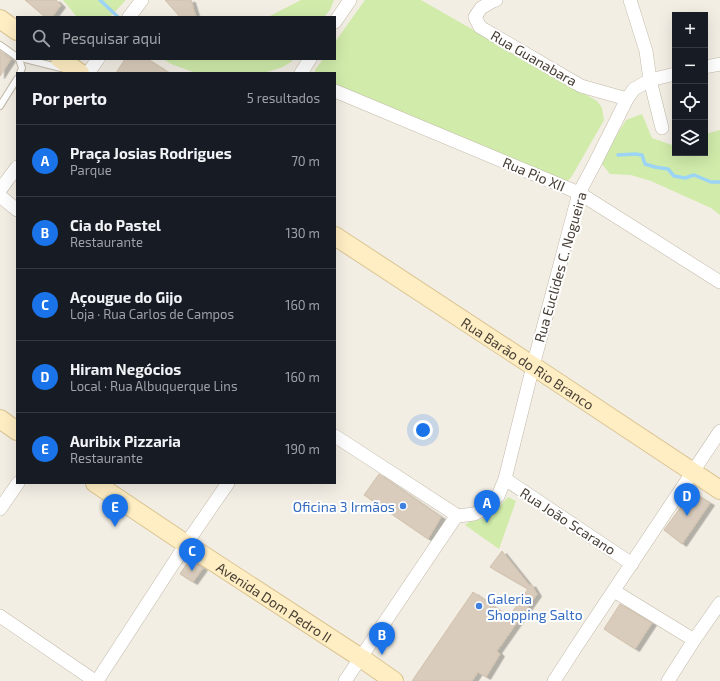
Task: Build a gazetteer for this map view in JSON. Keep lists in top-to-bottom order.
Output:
{
  "streets": {
    "main road": ["Rua Barão do Rio Branco", "Avenida Dom Pedro II"],
    "street": [
      "Rua Guanabara",
      "Rua Pio XII",
      "Rua Euclides C. Nogueira",
      "Rua João Scarano"
    ]
  },
  "crossings": [
    ["Rua Guanabara", "Rua Euclides C. Nogueira"],
    ["Rua Pio XII", "Rua Euclides C. Nogueira"],
    ["Rua Euclides C. Nogueira", "Rua Barão do Rio Branco"],
    ["Rua Euclides C. Nogueira", "Rua João Scarano"]
  ],
  "places": ["Oficina 3 Irmãos", "Galeria Shopping Salto"],
  "page": {
    "map_buttons": ["+", "−"],
    "search": "Pesquisar aqui",
    "heading": ["Por perto", "5 resultados"],
    "list": [
      {
        "mark": "A",
        "name": "Praça Josias Rodrigues",
        "note": "Parque",
        "value": "70 m"
      },
      {
        "mark": "B",
        "name": "Cia do Pastel",
        "note": "Restaurante",
        "value": "130 m"
      },
      {
        "mark": "C",
        "name": "Açougue do Gijo",
        "note": "Loja · Rua Carlos de Campos",
        "value": "160 m"
      },
      {
        "mark": "D",
        "name": "Hiram Negócios",
        "note": "Local · Rua Albuquerque Lins",
        "value": "160 m"
      },
      {
        "mark": "E",
        "name": "Auribix Pizzaria",
        "note": "Restaurante",
        "value": "190 m"
      }
    ],
    "pins": [
      "D",
      "A",
      "E",
      "C",
      "B"
    ]
  }
}
